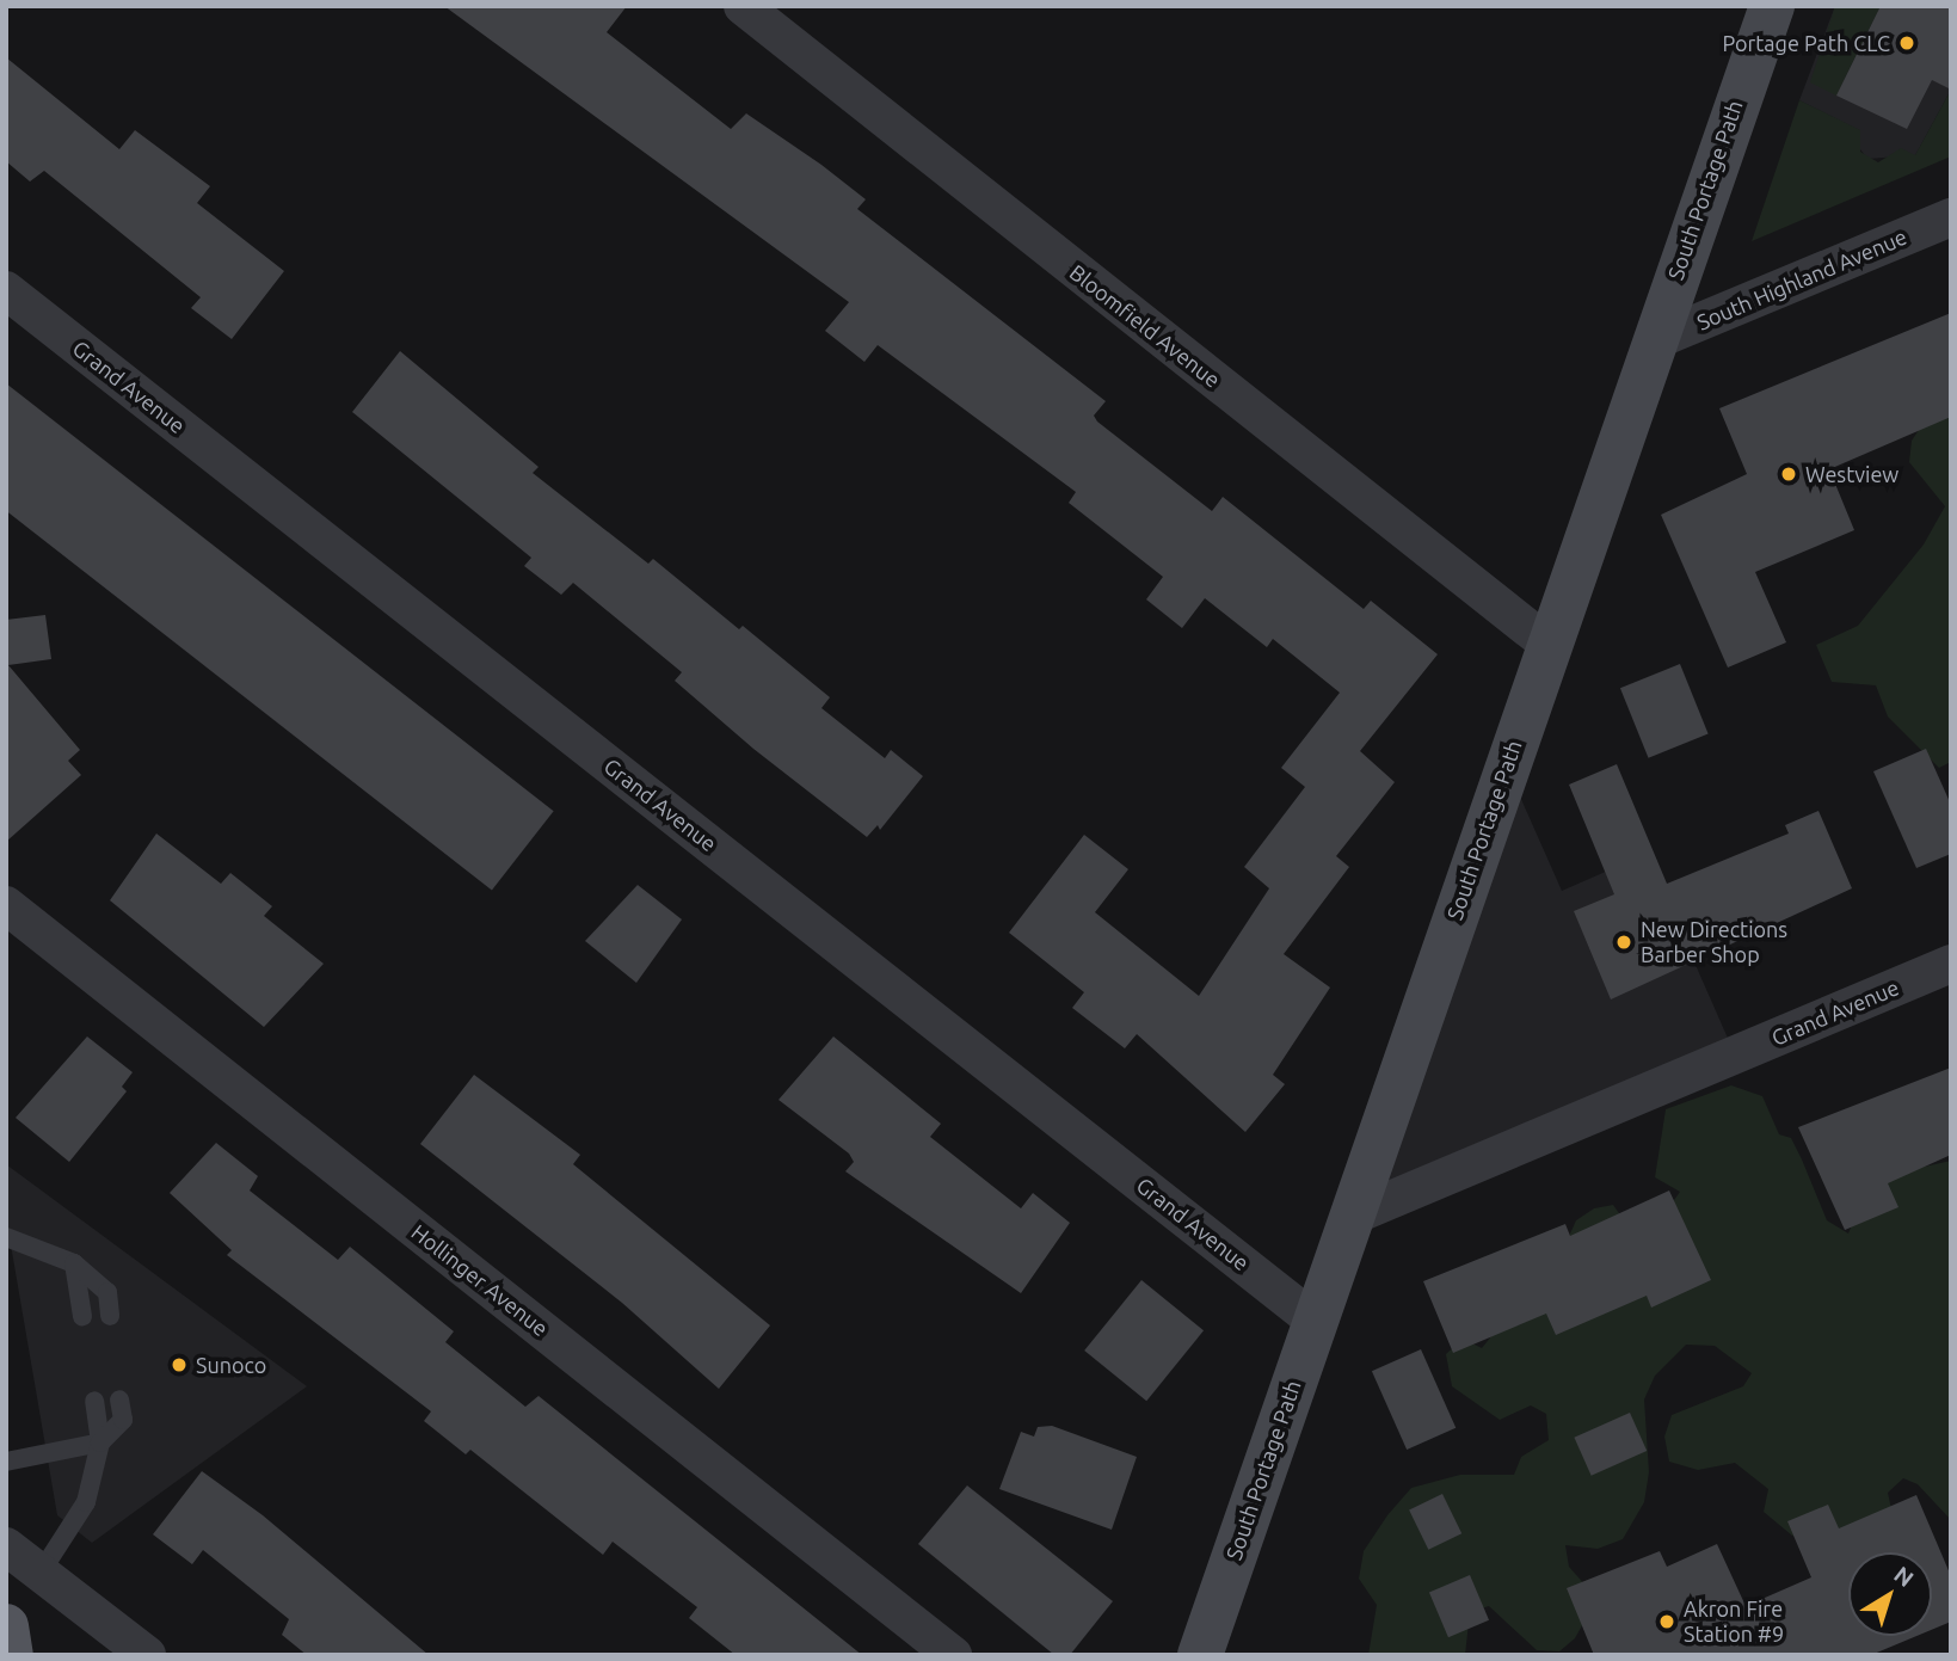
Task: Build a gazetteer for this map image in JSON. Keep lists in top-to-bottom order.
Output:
{
  "streets": {
    "main road": ["South Portage Path"],
    "street": [
      "South Highland Avenue",
      "Bloomfield Avenue",
      "Grand Avenue",
      "Hollinger Avenue"
    ]
  },
  "crossings": [
    ["South Portage Path", "South Highland Avenue"],
    ["South Portage Path", "Bloomfield Avenue"],
    ["South Portage Path", "Grand Avenue"]
  ],
  "places": [
    "Portage Path CLC",
    "Westview",
    "New Directions Barber Shop",
    "Sunoco",
    "Akron Fire Station #9"
  ],
  "north": "top right"
}
